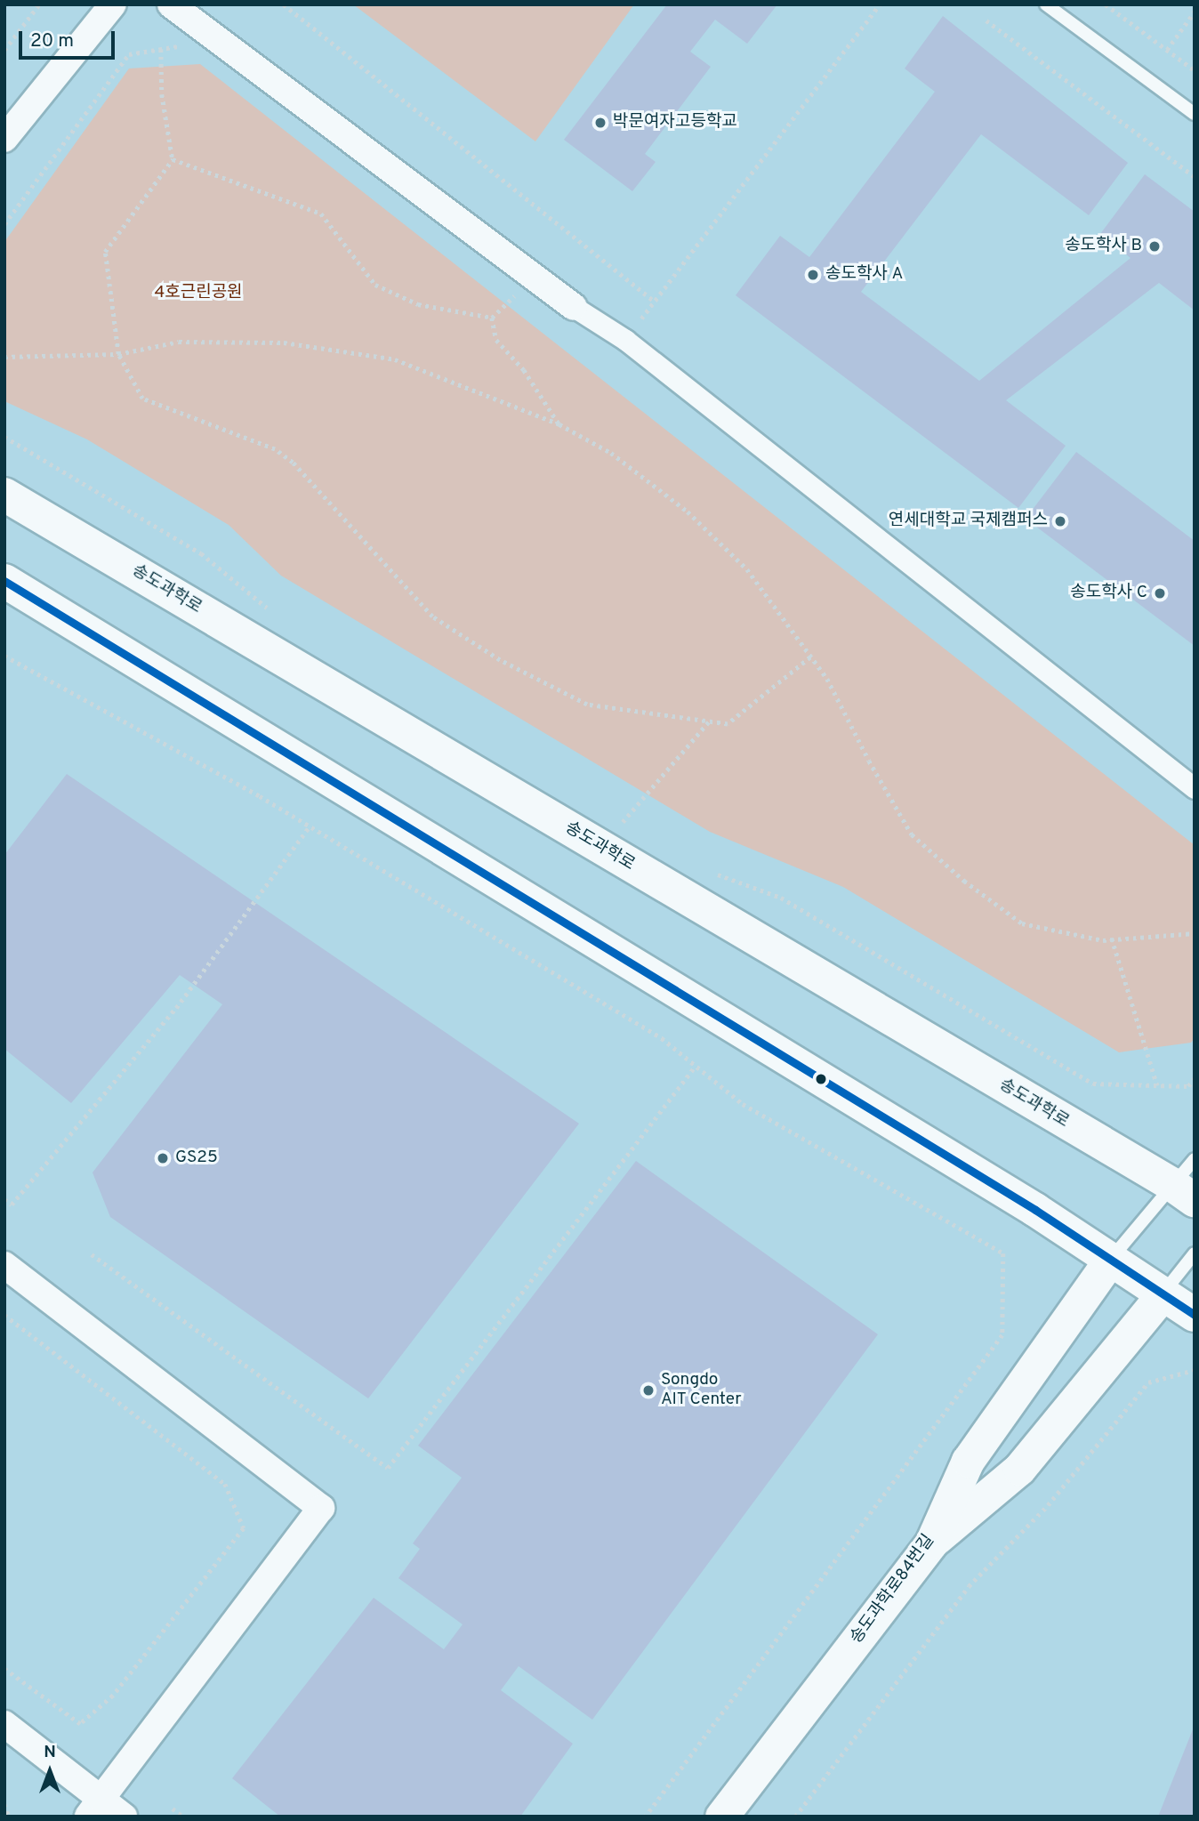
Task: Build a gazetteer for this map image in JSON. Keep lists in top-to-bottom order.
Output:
{
  "streets": {
    "main road": ["송도과학로"],
    "street": ["송도과학로84번길"]
  },
  "parks": ["4호근린공원"],
  "places": [
    "박문여자고등학교",
    "송도학사 B",
    "송도학사 A",
    "연세대학교 국제캠퍼스",
    "송도학사 C",
    "GS25",
    "Songdo AIT Center"
  ],
  "scale_bar": "20 m",
  "north": "top"
}
